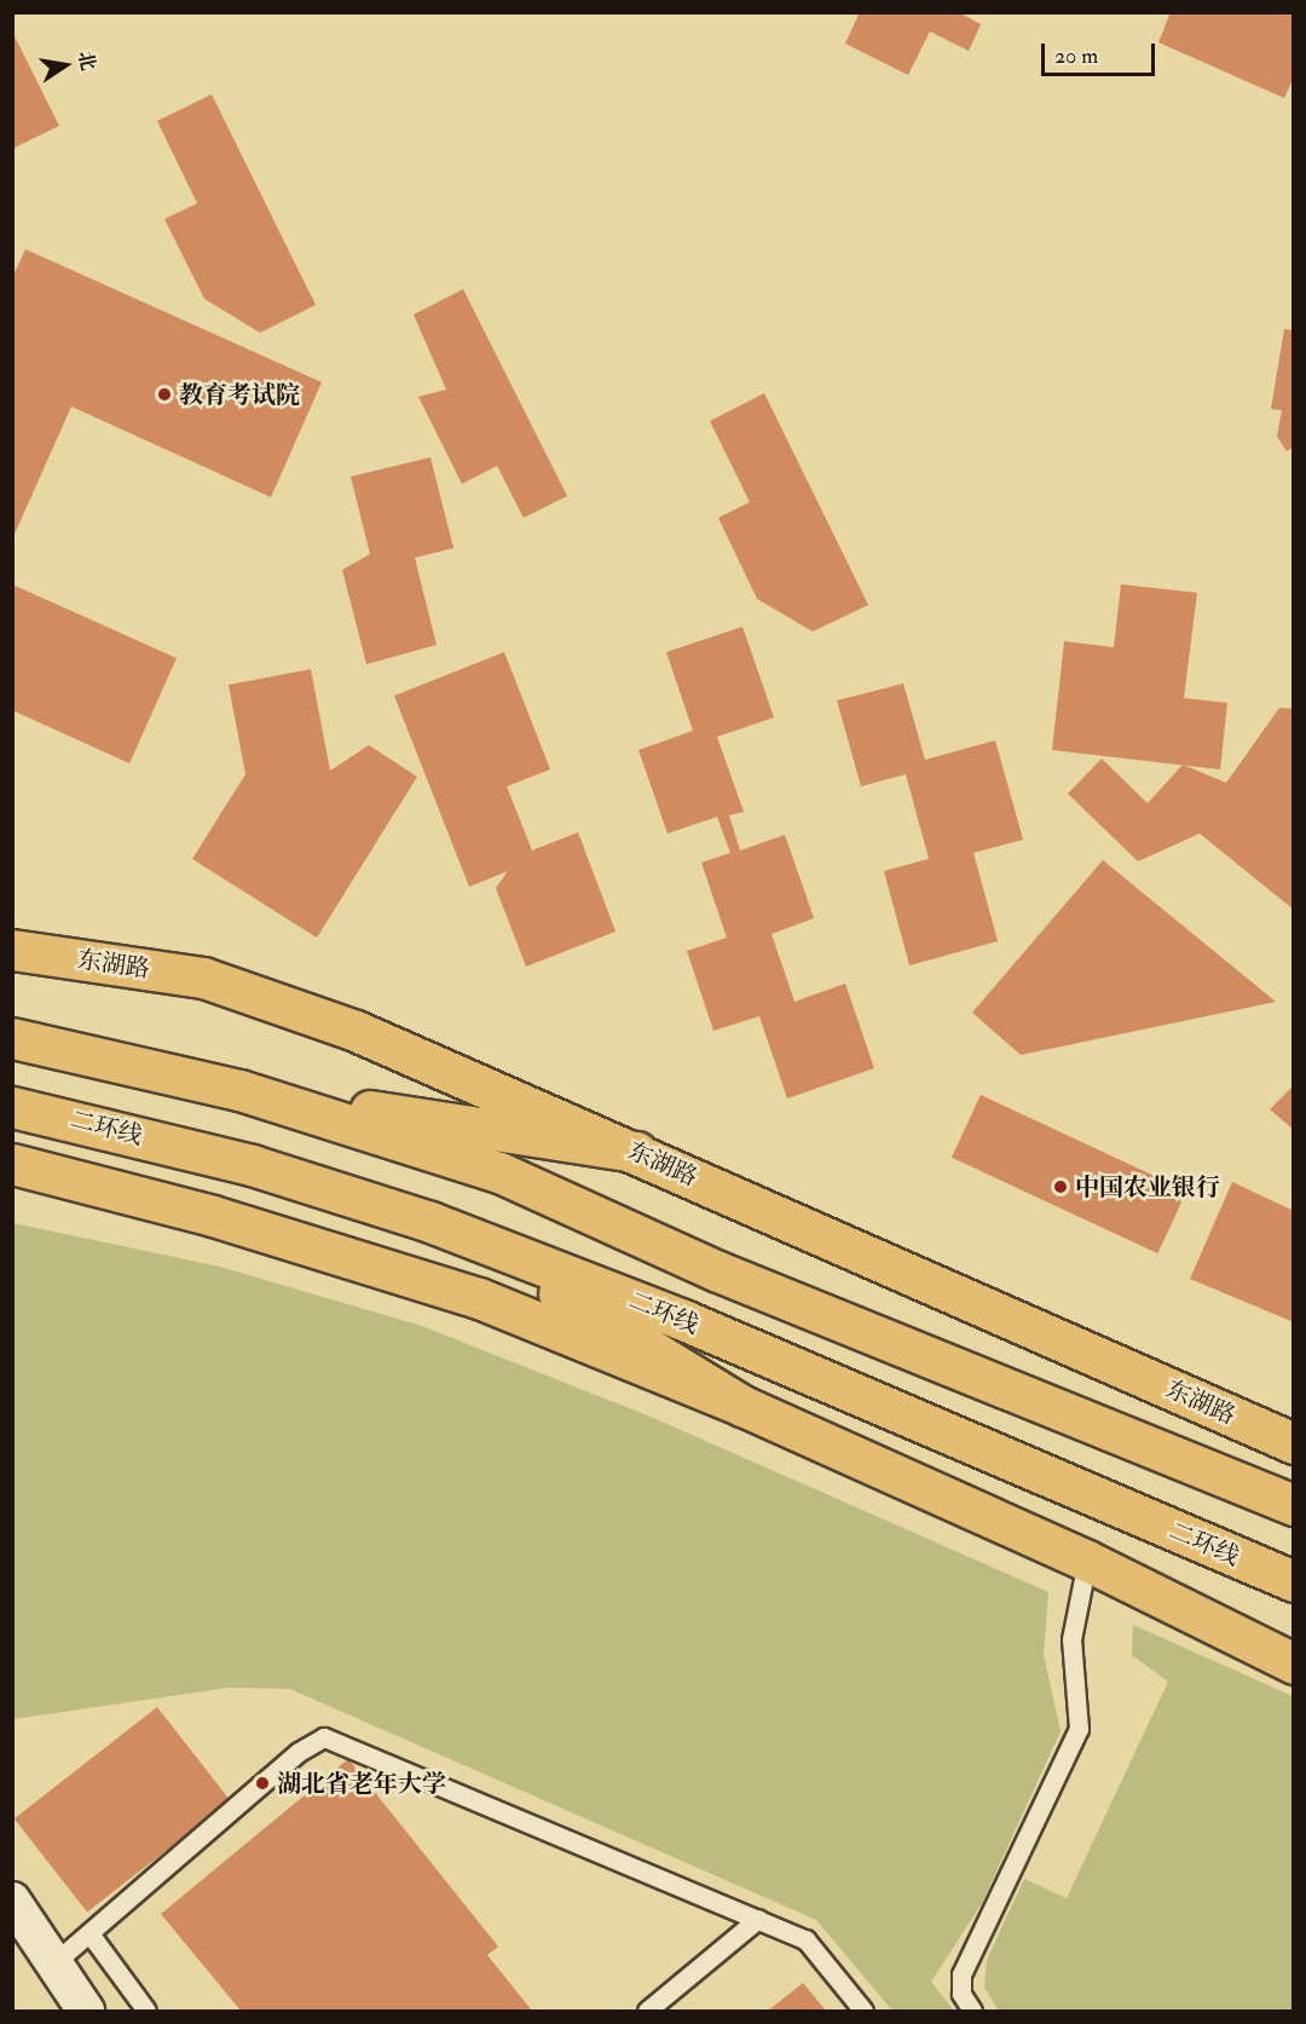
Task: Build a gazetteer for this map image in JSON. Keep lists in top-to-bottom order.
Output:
{
  "streets": {
    "main road": ["东湖路", "二环线"]
  },
  "places": ["教育考试院", "中国农业银行", "湖北省老年大学"],
  "scale_bar": "20 m",
  "north": "right"
}
